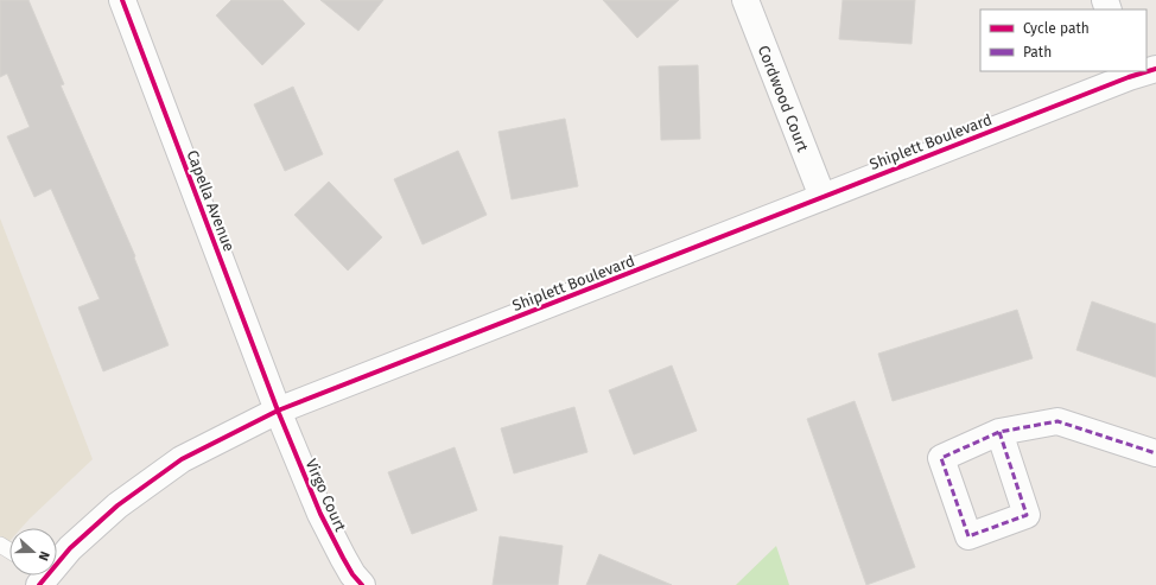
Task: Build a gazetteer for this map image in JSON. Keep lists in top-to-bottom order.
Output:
{
  "streets": {
    "street": [
      "Cordwood Court",
      "Shiplett Boulevard",
      "Capella Avenue",
      "Virgo Court"
    ]
  },
  "crossings": [
    ["Cordwood Court", "Shiplett Boulevard"],
    ["Shiplett Boulevard", "Capella Avenue"],
    ["Shiplett Boulevard", "Virgo Court"],
    ["Capella Avenue", "Virgo Court"]
  ],
  "legend": ["Cycle path", "Path"],
  "north": "right"
}
